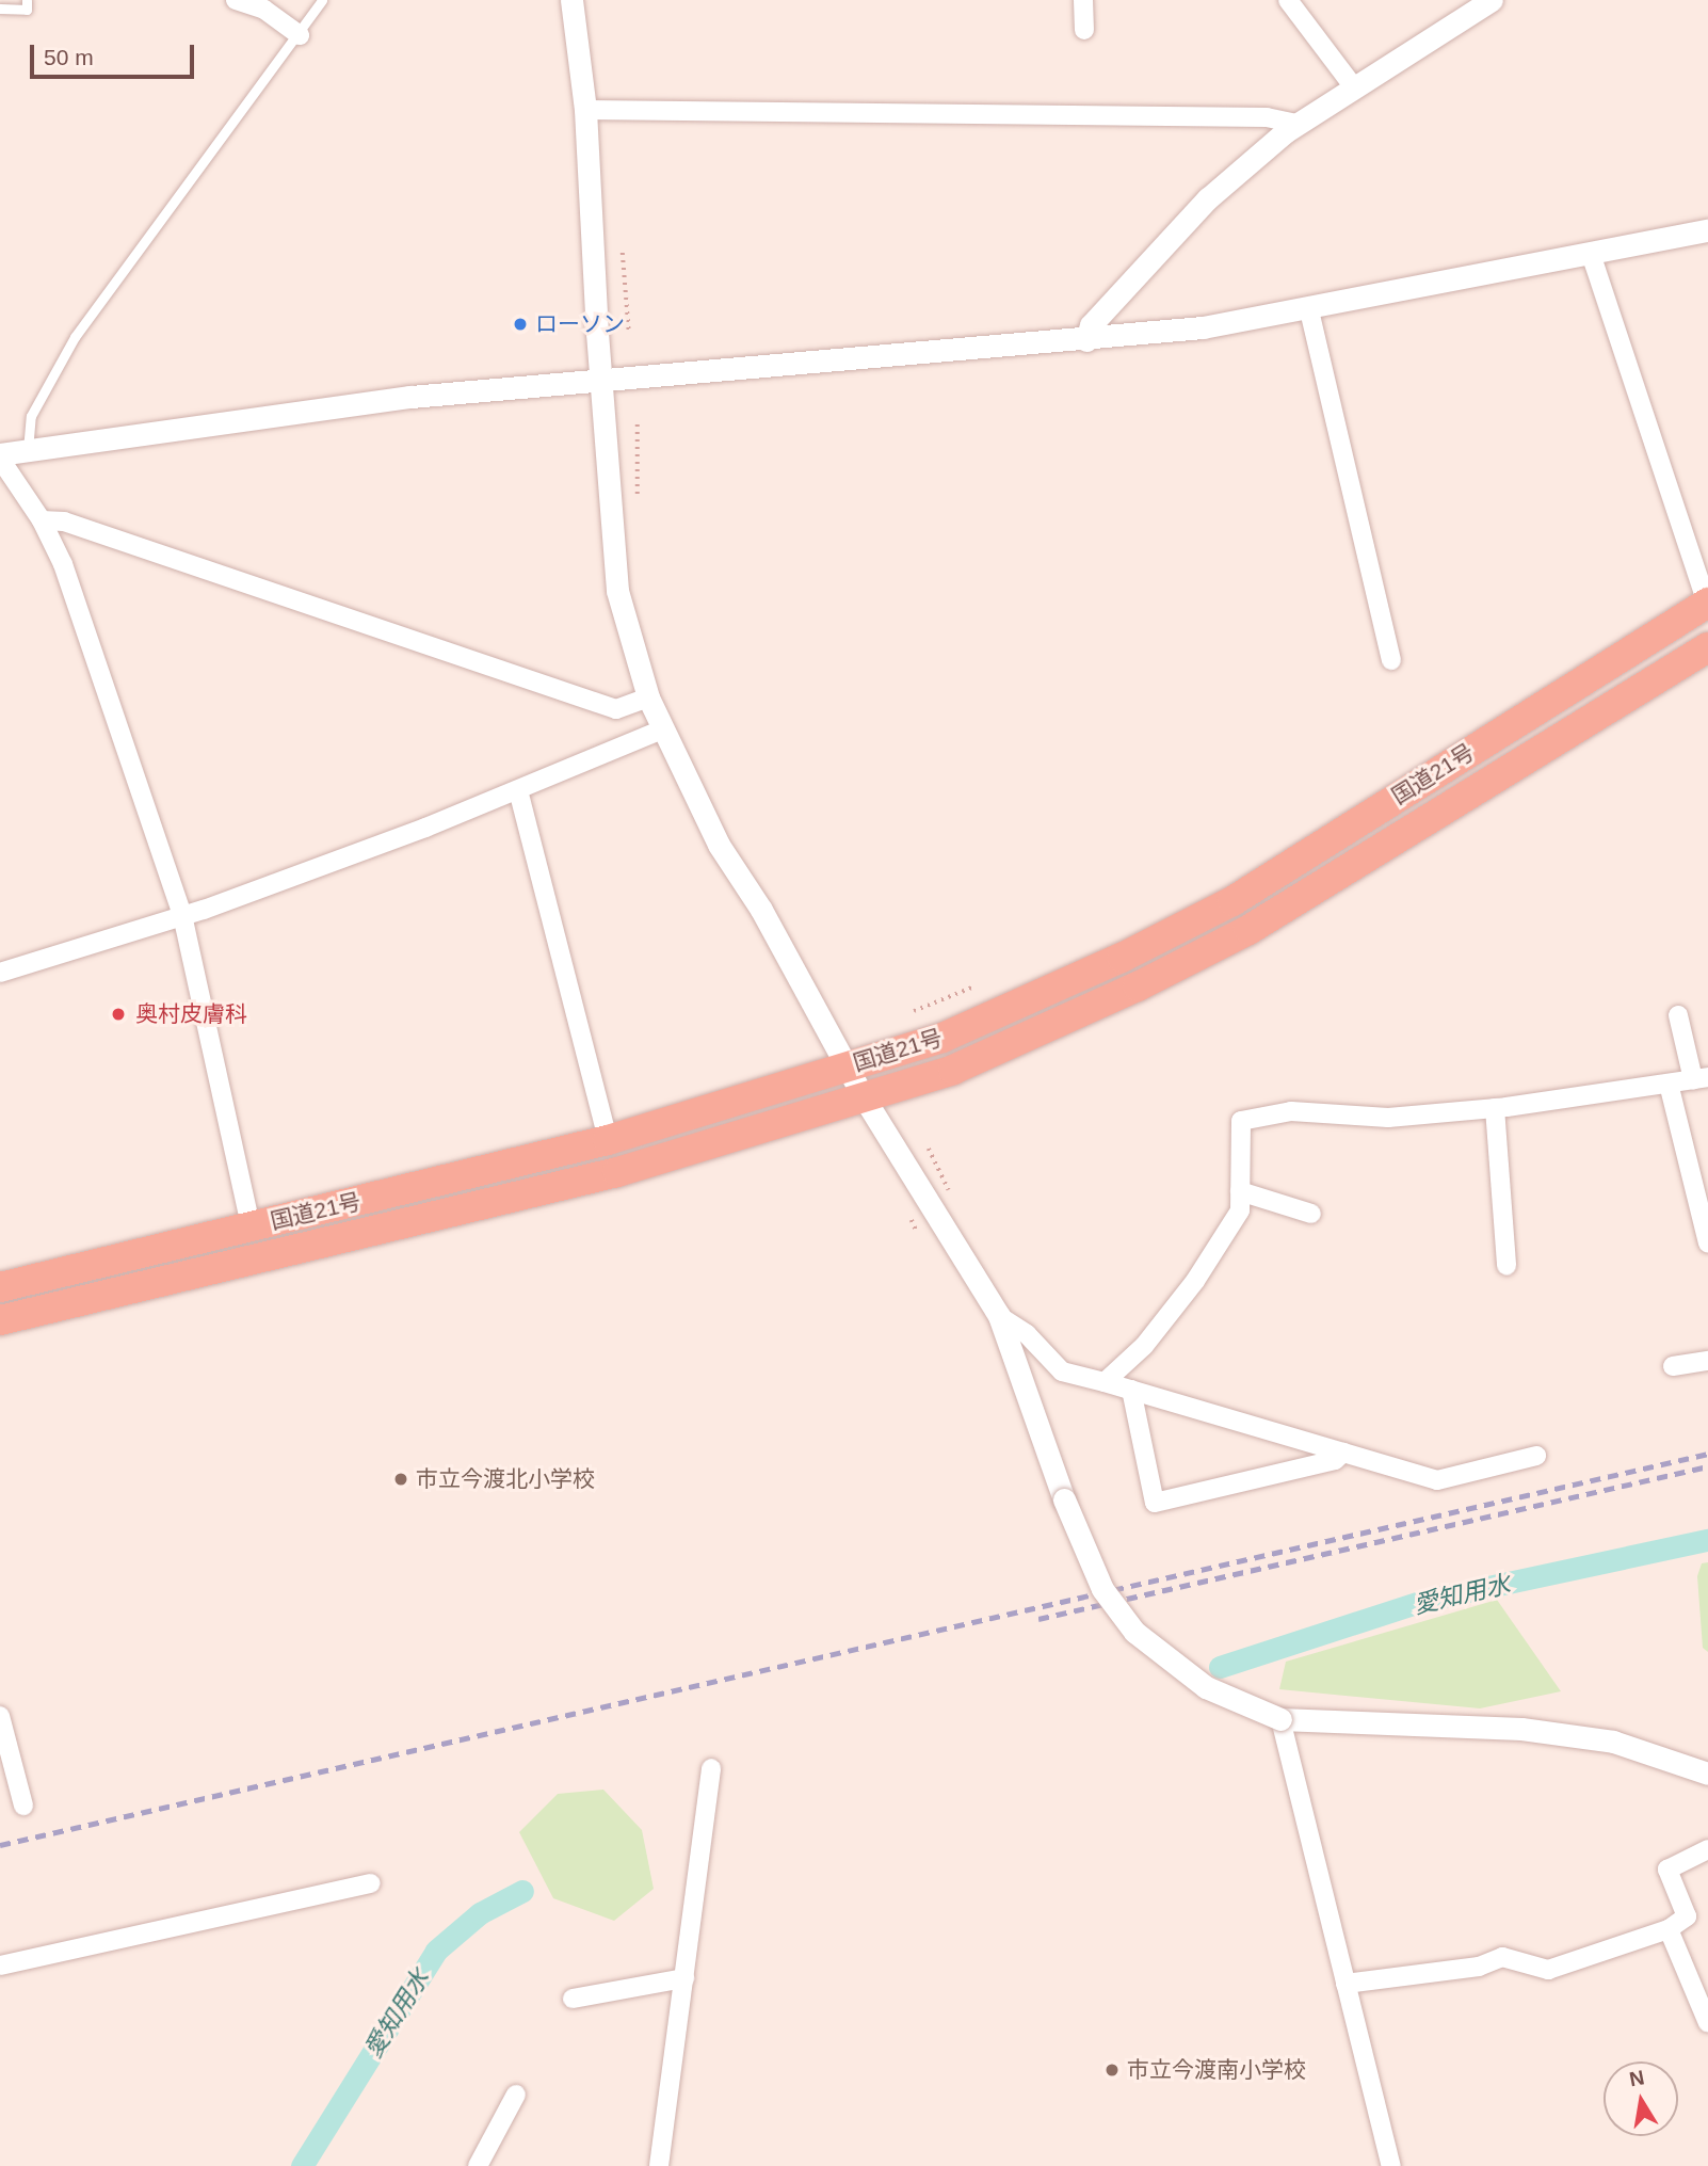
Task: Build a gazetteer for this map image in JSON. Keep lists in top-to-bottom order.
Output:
{
  "streets": {
    "highway": ["国道21号"]
  },
  "water": ["愛知用水"],
  "places": [
    "ローソン",
    "奥村皮膚科",
    "市立今渡北小学校",
    "市立今渡南小学校"
  ],
  "scale_bar": "50 m",
  "north": "top"
}
